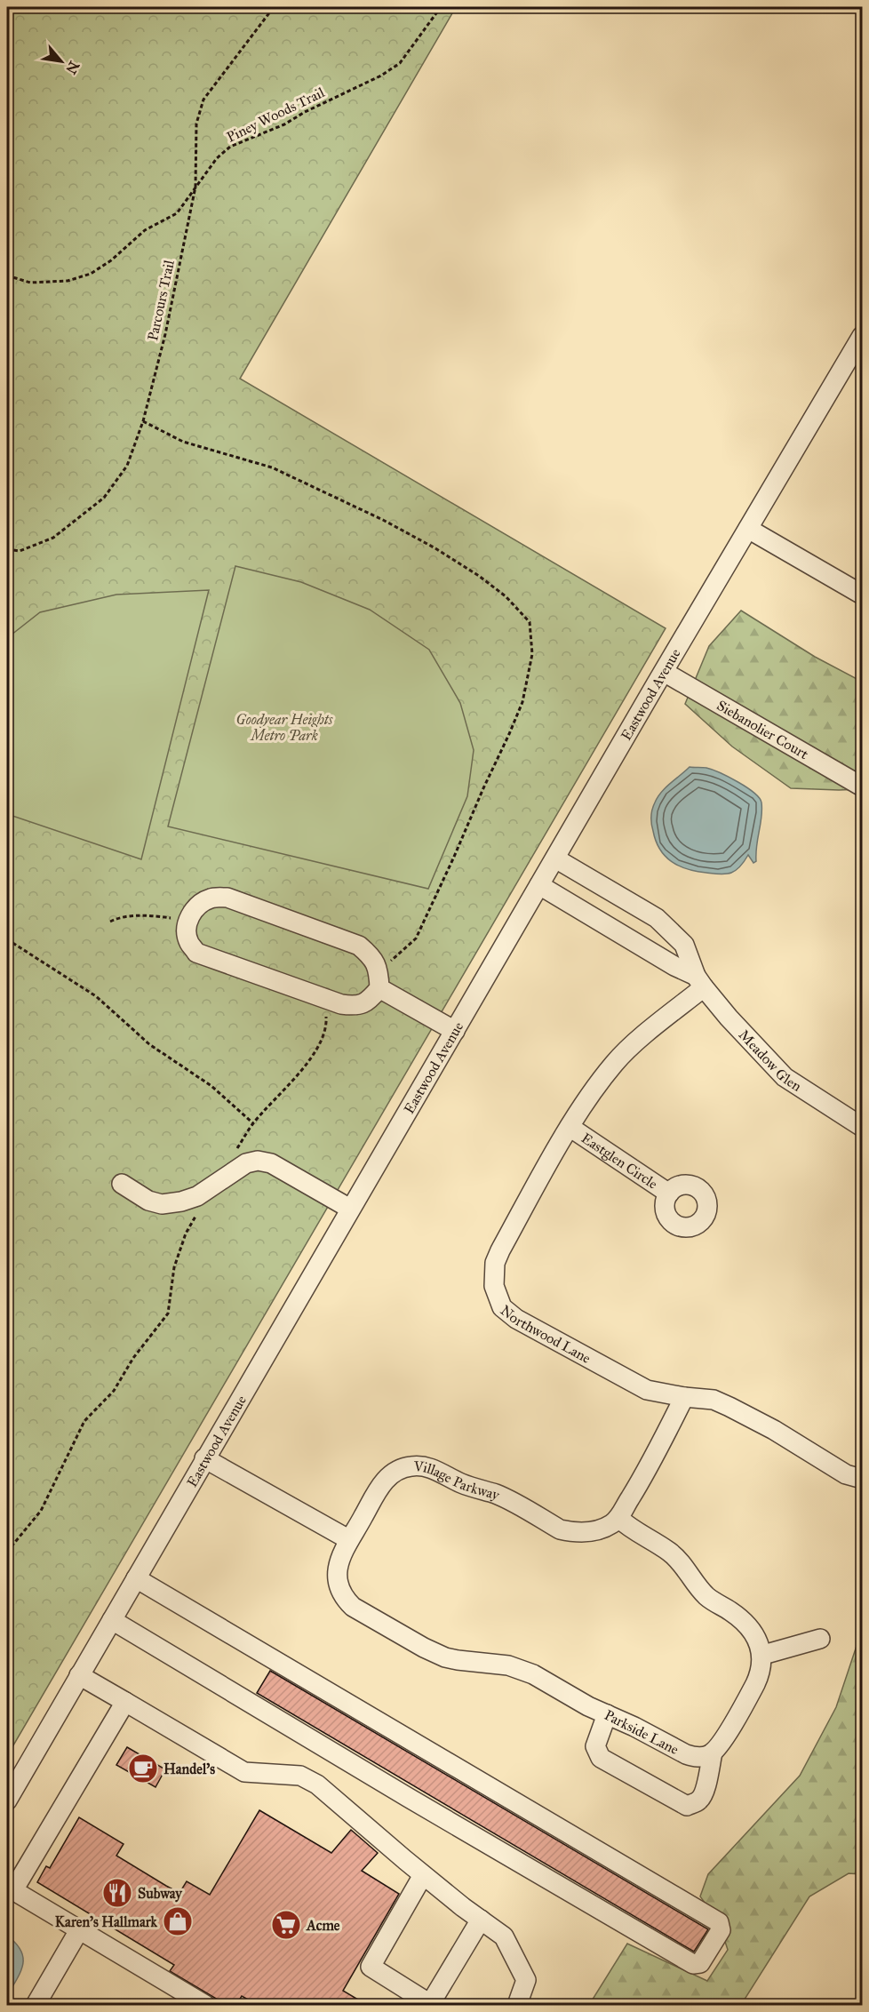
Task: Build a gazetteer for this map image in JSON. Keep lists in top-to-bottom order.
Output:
{
  "streets": {
    "street": [
      "Eastwood Avenue",
      "Siebanolier Court",
      "Meadow Glen",
      "Eastglen Circle",
      "Northwood Lane",
      "Village Parkway",
      "Parkside Lane"
    ],
    "path": ["Piney Woods Trail", "Parcours Trail"]
  },
  "crossings": [
    ["Piney Woods Trail", "Parcours Trail"],
    ["Eastwood Avenue", "Siebanolier Court"],
    ["Eastwood Avenue", "Meadow Glen"],
    ["Meadow Glen", "Northwood Lane"],
    ["Eastglen Circle", "Northwood Lane"],
    ["Northwood Lane", "Village Parkway"],
    ["Village Parkway", "Parkside Lane"]
  ],
  "parks": ["Goodyear Heights Metro Park"],
  "places": {
    "cafe": ["Handel's"],
    "restaurant": ["Subway"],
    "shop": ["Karen's Hallmark"],
    "supermarket": ["Acme"]
  },
  "north": "bottom right"
}
